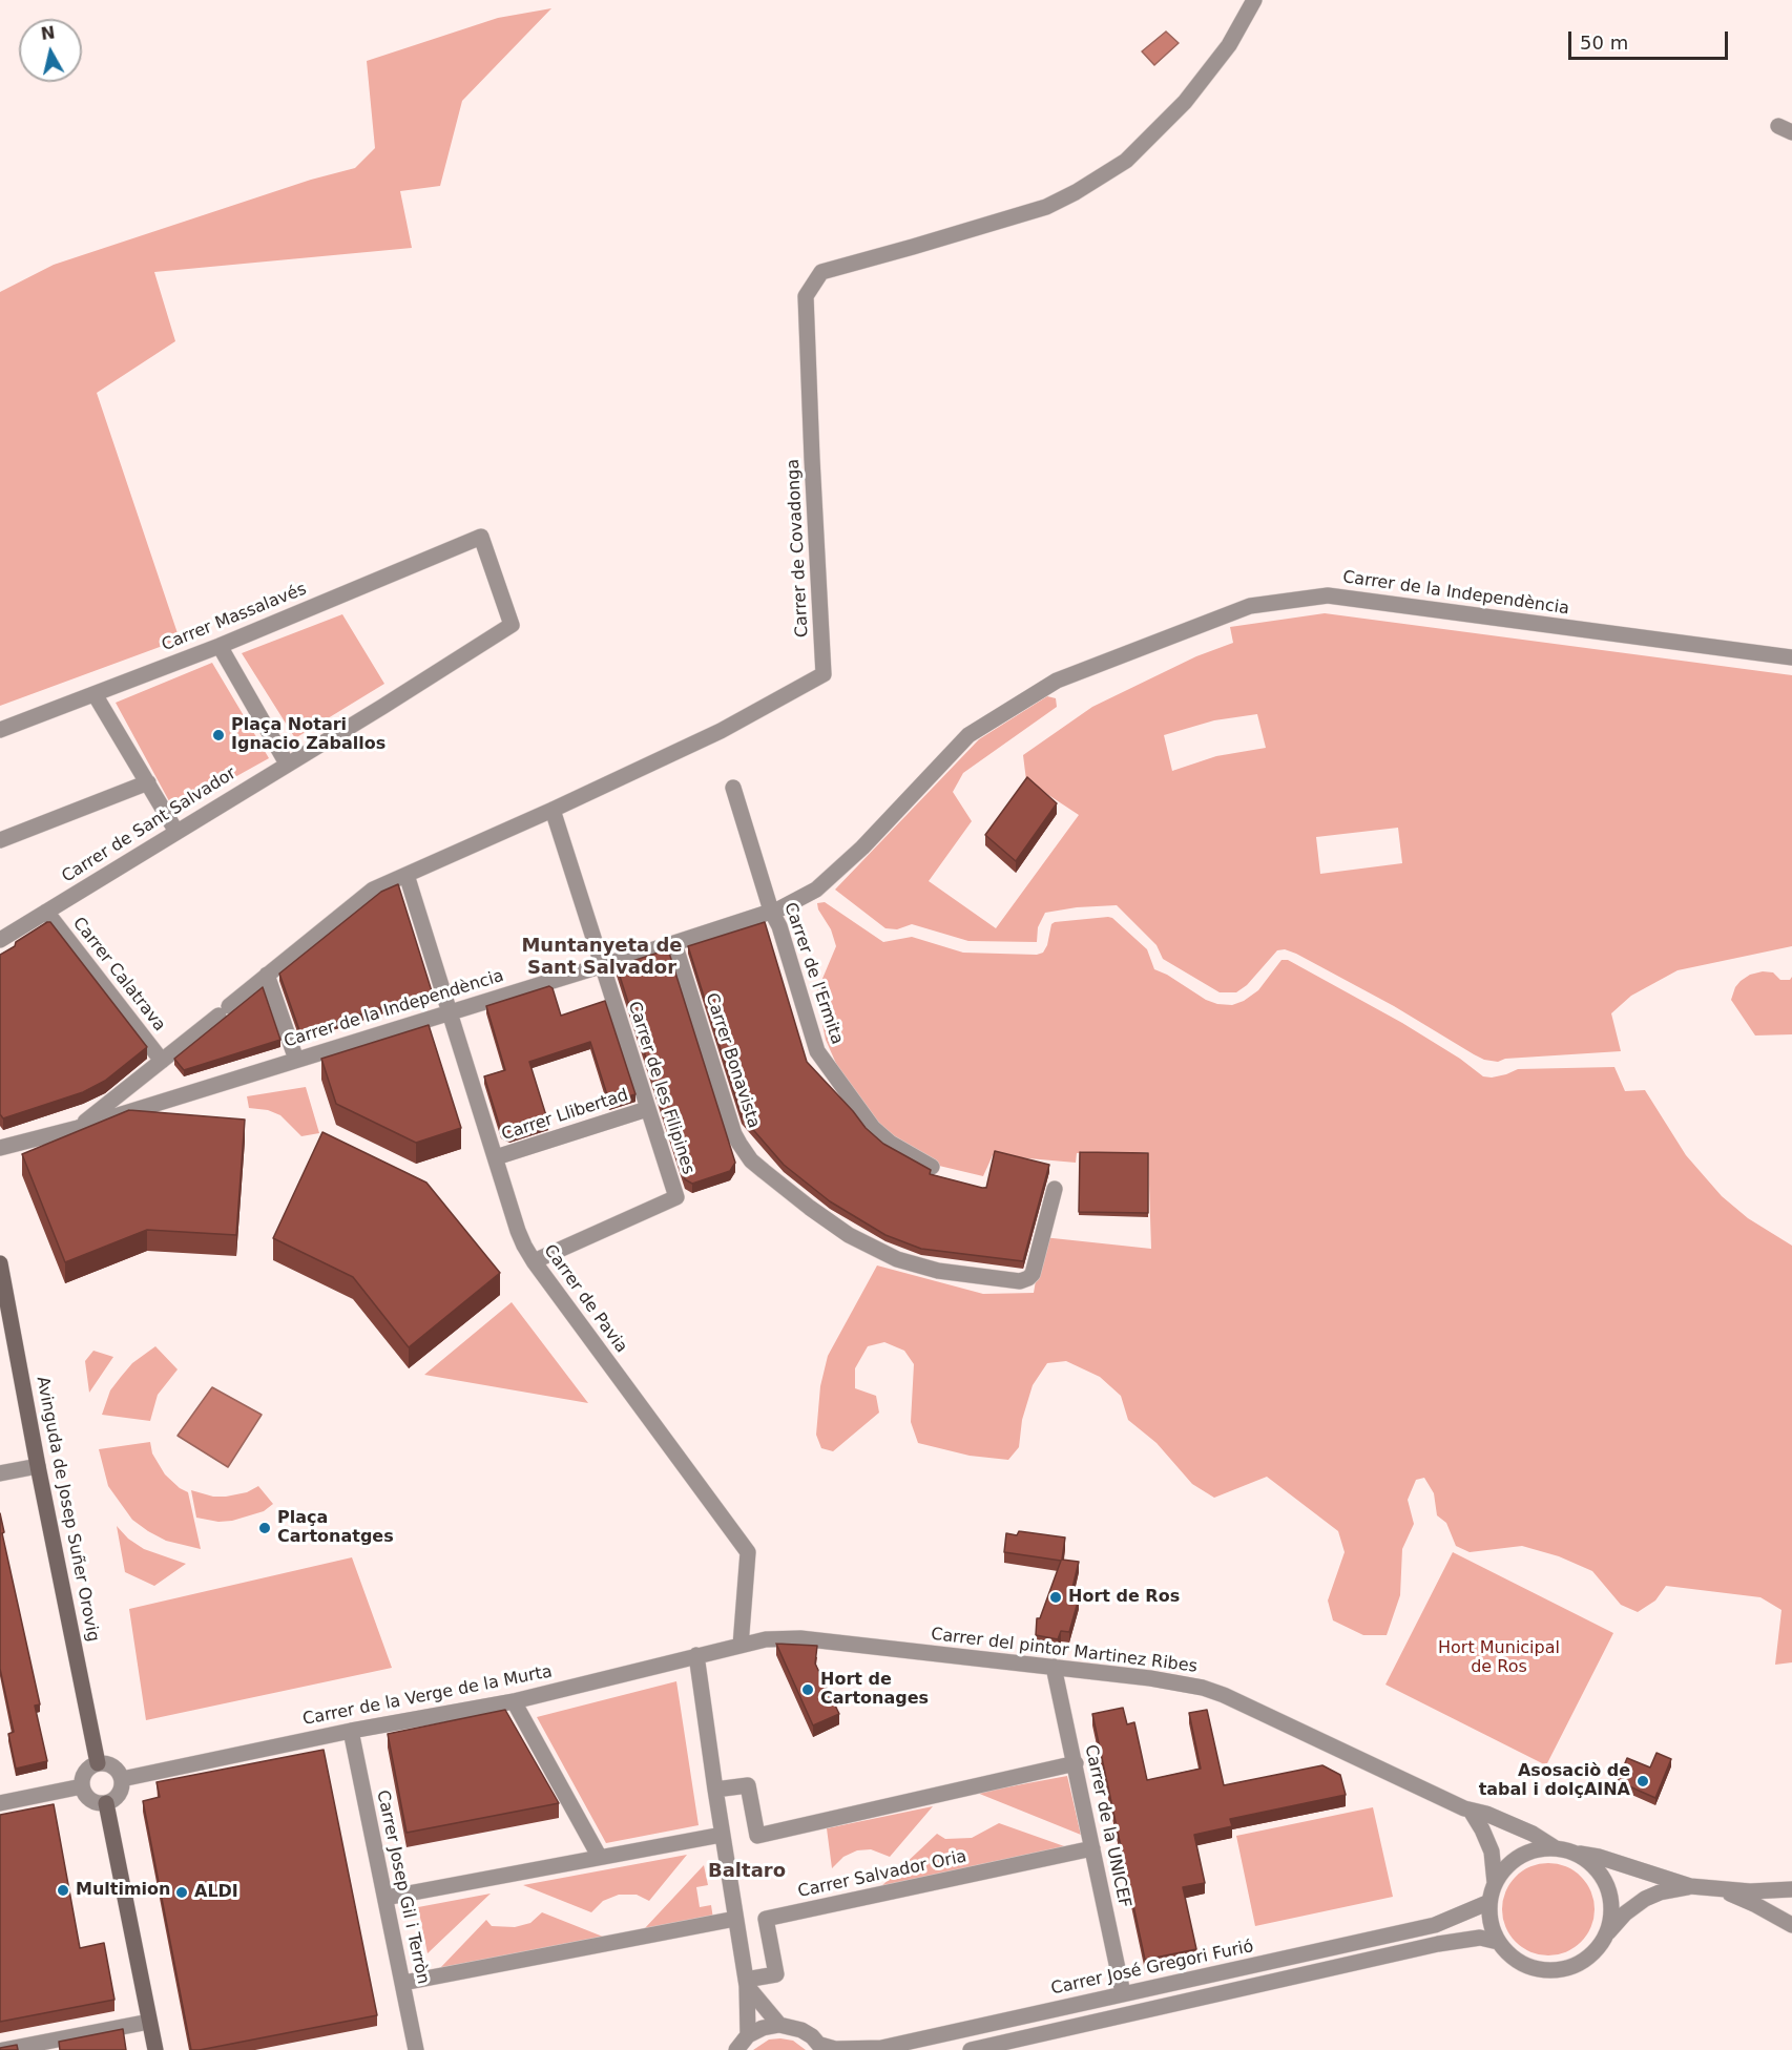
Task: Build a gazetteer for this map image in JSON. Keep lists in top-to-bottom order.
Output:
{
  "streets": {
    "street": [
      "Carrer de Covadonga",
      "Carrer de la Independència",
      "Carrer Massalavés",
      "Carrer de Sant Salvador",
      "Carrer de l'Ermita",
      "Carrer Calatrava",
      "Carrer Bonavista",
      "Carrer de les Filipines",
      "Carrer Llibertad",
      "Carrer de Pavia",
      "Avinguda de Josep Suñer Orovig",
      "Carrer del pintor Martinez Ribes",
      "Carrer de la Verge de la Murta",
      "Carrer de la UNICEF",
      "Carrer Salvador Oria",
      "Carrer Josep Gil i Terròn",
      "Carrer José Gregori Furió"
    ]
  },
  "crossings": [
    ["Carrer de Covadonga", "Carrer de la Independència"],
    ["Carrer de Covadonga", "Carrer Calatrava"],
    ["Carrer de Covadonga", "Carrer de les Filipines"],
    ["Carrer de Covadonga", "Carrer de Pavia"],
    ["Carrer de la Independència", "Carrer de l'Ermita"],
    ["Carrer de la Independència", "Carrer Bonavista"],
    ["Carrer de la Independència", "Carrer de les Filipines"],
    ["Carrer de la Independència", "Carrer de Pavia"],
    ["Carrer Massalavés", "Carrer de Sant Salvador"],
    ["Carrer de Sant Salvador", "Carrer Calatrava"],
    ["Carrer de les Filipines", "Carrer Llibertad"],
    ["Carrer de les Filipines", "Carrer de Pavia"],
    ["Carrer Llibertad", "Carrer de Pavia"],
    ["Carrer de Pavia", "Carrer del pintor Martinez Ribes"],
    ["Carrer de Pavia", "Carrer de la Verge de la Murta"],
    ["Avinguda de Josep Suñer Orovig", "Carrer de la Verge de la Murta"],
    ["Carrer del pintor Martinez Ribes", "Carrer de la Verge de la Murta"],
    ["Carrer del pintor Martinez Ribes", "Carrer de la UNICEF"],
    ["Carrer del pintor Martinez Ribes", "Carrer José Gregori Furió"],
    ["Carrer de la Verge de la Murta", "Carrer Josep Gil i Terròn"],
    ["Carrer de la UNICEF", "Carrer Salvador Oria"],
    ["Carrer de la UNICEF", "Carrer José Gregori Furió"]
  ],
  "districts": ["Muntanyeta de Sant Salvador", "Baltaro"],
  "parks": ["Hort Municipal de Ros"],
  "places": [
    "Plaça Notari Ignacio Zaballos",
    "Plaça Cartonatges",
    "Hort de Ros",
    "Hort de Cartonages",
    "Asosaciò de tabal i dolçAINA",
    "Multimion",
    "ALDI"
  ],
  "scale_bar": "50 m",
  "north": "top"
}
